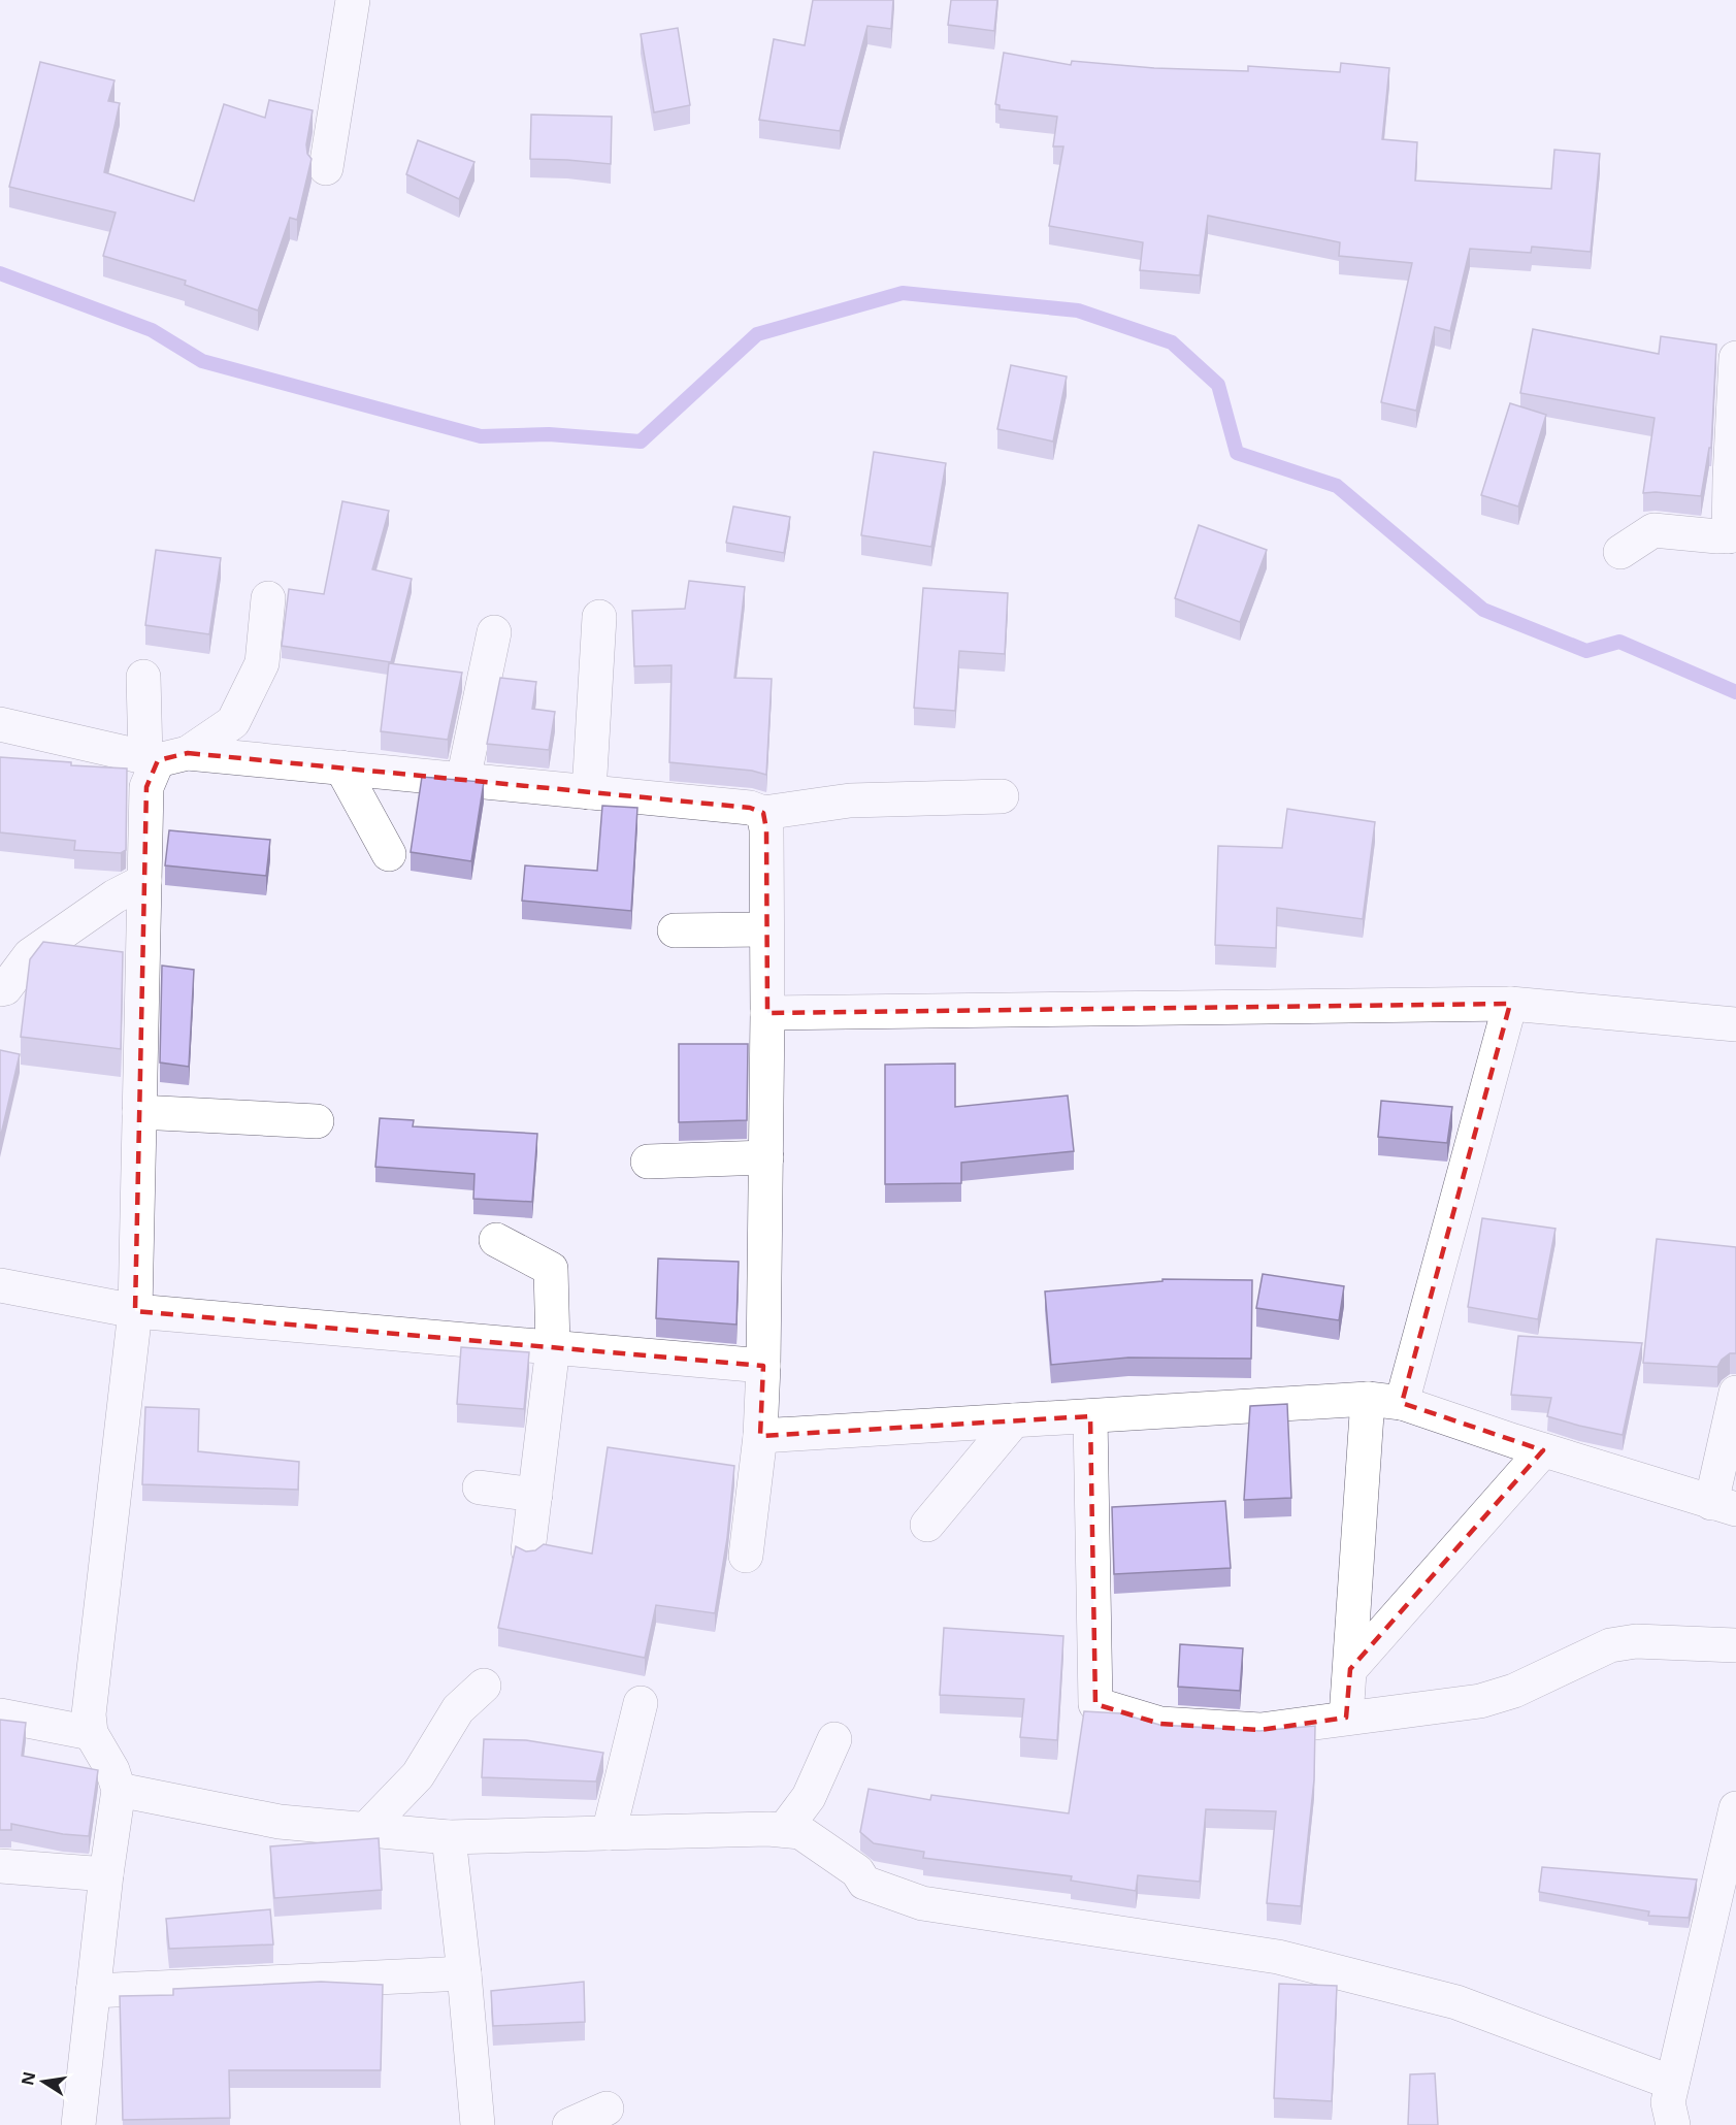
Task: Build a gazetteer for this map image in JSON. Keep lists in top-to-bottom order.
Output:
{
  "north": "left"
}
